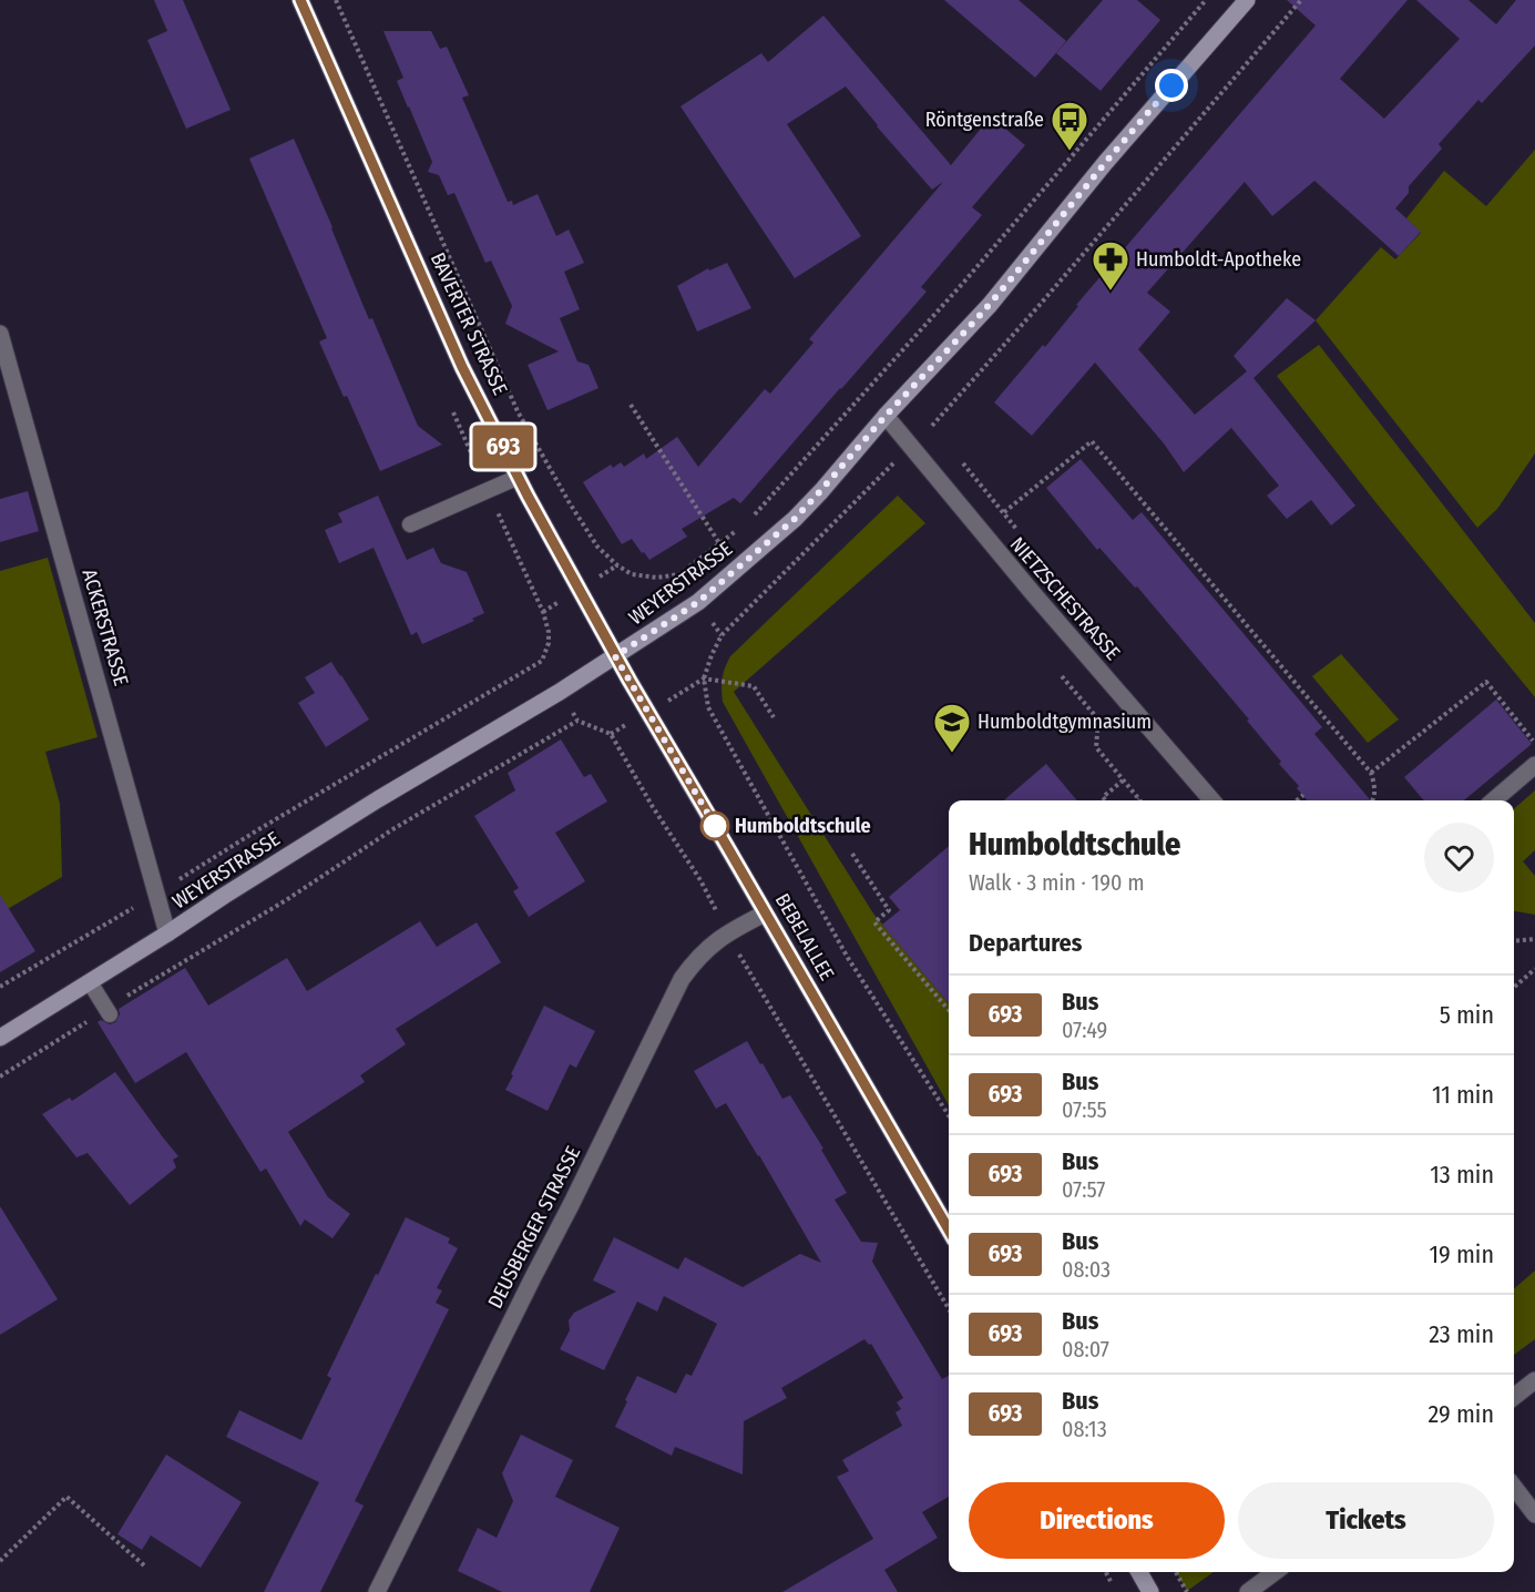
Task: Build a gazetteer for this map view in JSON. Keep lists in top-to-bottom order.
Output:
{
  "streets": {
    "main road": ["BAVERTER STRASSE", "WEYERSTRASSE", "BEBELALLEE"],
    "street": ["NIETZSCHESTRASSE", "ACKERSTRASSE", "DEUSBERGER STRASSE"]
  },
  "crossings": [
    ["BAVERTER STRASSE", "WEYERSTRASSE"],
    ["BAVERTER STRASSE", "BEBELALLEE"],
    ["WEYERSTRASSE", "NIETZSCHESTRASSE"],
    ["WEYERSTRASSE", "ACKERSTRASSE"],
    ["WEYERSTRASSE", "BEBELALLEE"],
    ["BEBELALLEE", "DEUSBERGER STRASSE"]
  ],
  "places": {
    "bus stop": ["Röntgenstraße"],
    "pharmacy": ["Humboldt-Apotheke"],
    "school or university": ["Humboldtgymnasium"],
    "other": ["Humboldtschule"]
  },
  "lines": ["bus line 693"],
  "page": {
    "on_map": "693",
    "heading": [
      ["Humboldtschule", "Walk · 3 min · 190 m"],
      "Departures"
    ],
    "list": [
      {
        "mark": "693",
        "name": "Bus",
        "note": "07:49",
        "value": "5 min"
      },
      {
        "mark": "693",
        "name": "Bus",
        "note": "07:55",
        "value": "11 min"
      },
      {
        "mark": "693",
        "name": "Bus",
        "note": "07:57",
        "value": "13 min"
      },
      {
        "mark": "693",
        "name": "Bus",
        "note": "08:03",
        "value": "19 min"
      },
      {
        "mark": "693",
        "name": "Bus",
        "note": "08:07",
        "value": "23 min"
      },
      {
        "mark": "693",
        "name": "Bus",
        "note": "08:13",
        "value": "29 min"
      }
    ],
    "buttons": ["Directions", "Tickets"]
  }
}
